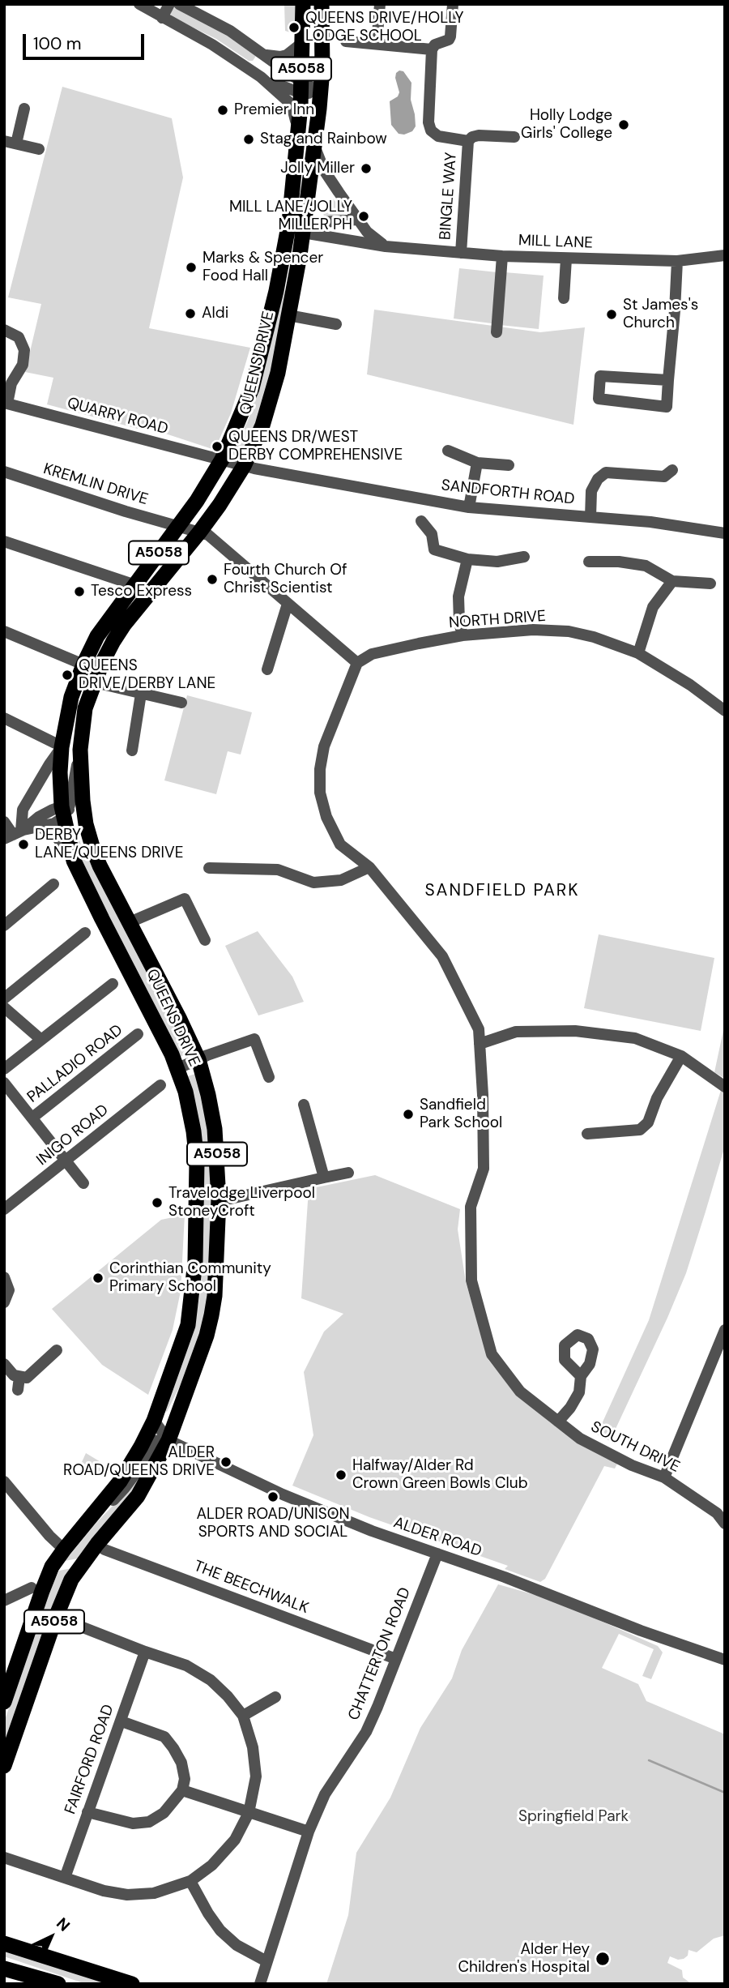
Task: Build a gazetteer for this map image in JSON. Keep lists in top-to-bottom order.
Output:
{
  "streets": {
    "highway": ["A5058", "QUEENS DRIVE"],
    "street": [
      "BINGLE WAY",
      "MILL LANE",
      "QUARRY ROAD",
      "KREMLIN DRIVE",
      "SANDFORTH ROAD",
      "NORTH DRIVE",
      "PALLADIO ROAD",
      "INIGO ROAD",
      "SOUTH DRIVE",
      "ALDER ROAD",
      "THE BEECHWALK",
      "CHATTERTON ROAD",
      "FAIRFORD ROAD"
    ]
  },
  "crossings": [
    ["A5058", "QUEENS DRIVE"],
    ["A5058", "THE BEECHWALK"],
    ["BINGLE WAY", "MILL LANE"],
    ["MILL LANE", "QUEENS DRIVE"],
    ["QUEENS DRIVE", "QUARRY ROAD"],
    ["QUEENS DRIVE", "KREMLIN DRIVE"],
    ["QUEENS DRIVE", "SANDFORTH ROAD"],
    ["QUEENS DRIVE", "ALDER ROAD"],
    ["QUEENS DRIVE", "THE BEECHWALK"],
    ["QUARRY ROAD", "SANDFORTH ROAD"],
    ["KREMLIN DRIVE", "NORTH DRIVE"],
    ["KREMLIN DRIVE", "SOUTH DRIVE"],
    ["NORTH DRIVE", "SOUTH DRIVE"],
    ["ALDER ROAD", "CHATTERTON ROAD"],
    ["THE BEECHWALK", "CHATTERTON ROAD"]
  ],
  "districts": ["SANDFIELD PARK"],
  "parks": ["Springfield Park"],
  "places": [
    "QUEENS DRIVE/HOLLY LODGE SCHOOL",
    "Premier Inn",
    "Holly Lodge Girls' College",
    "Stag and Rainbow",
    "Jolly Miller",
    "MILL LANE/JOLLY MILLER PH",
    "Marks & Spencer Food Hall",
    "Aldi",
    "St James's Church",
    "QUEENS DR/WEST DERBY COMPREHENSIVE",
    "Fourth Church Of Christ Scientist",
    "Tesco Express",
    "QUEENS DRIVE/DERBY LANE",
    "DERBY LANE/QUEENS DRIVE",
    "Sandfield Park School",
    "Travelodge Liverpool StoneyCroft",
    "Corinthian Community Primary School",
    "ALDER ROAD/QUEENS DRIVE",
    "Halfway/Alder Rd Crown Green Bowls Club",
    "ALDER ROAD/UNISON SPORTS AND SOCIAL",
    "Alder Hey Children's Hospital"
  ],
  "scale_bar": "100 m",
  "north": "top right"
}
